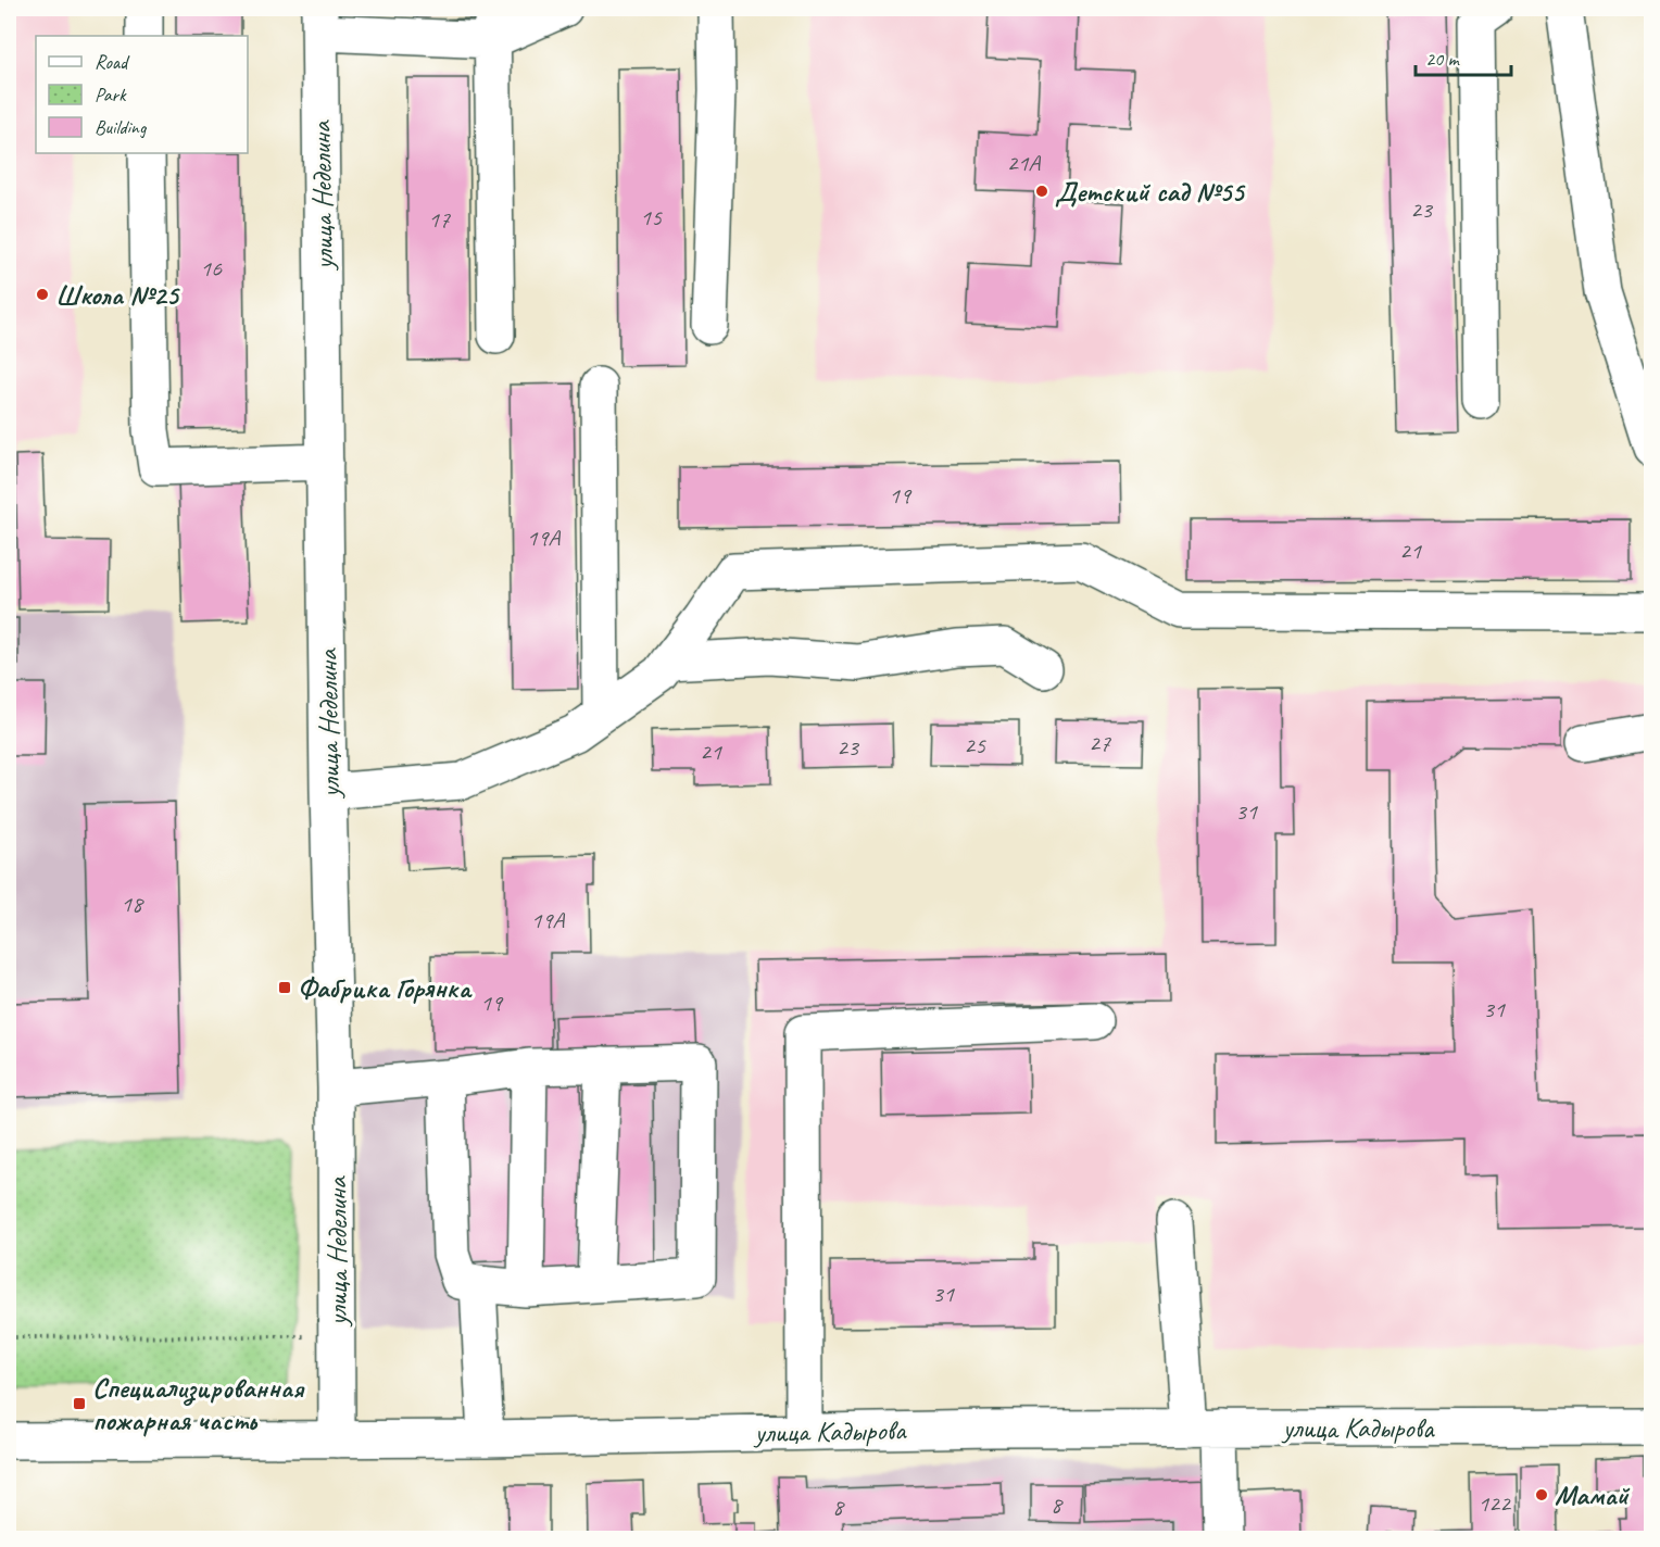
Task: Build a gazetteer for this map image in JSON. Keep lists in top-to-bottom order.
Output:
{
  "streets": {
    "street": ["улица Неделина", "улица Кадырова"]
  },
  "crossings": [
    ["улица Неделина", "улица Кадырова"]
  ],
  "places": {
    "other": ["Детский сад №55", "Школа №25", "Мамай"],
    "transit": ["Фабрика Горянка", "Специализированная пожарная часть"]
  },
  "house_numbers": [
    "21А",
    "23",
    "15",
    "17",
    "16",
    "19",
    "19А",
    "21",
    "27",
    "25",
    "23",
    "21",
    "31",
    "18",
    "19А",
    "19",
    "31",
    "31",
    "122",
    "8",
    "8"
  ],
  "legend": ["Road", "Park", "Building"],
  "scale_bar": "20 m"
}
